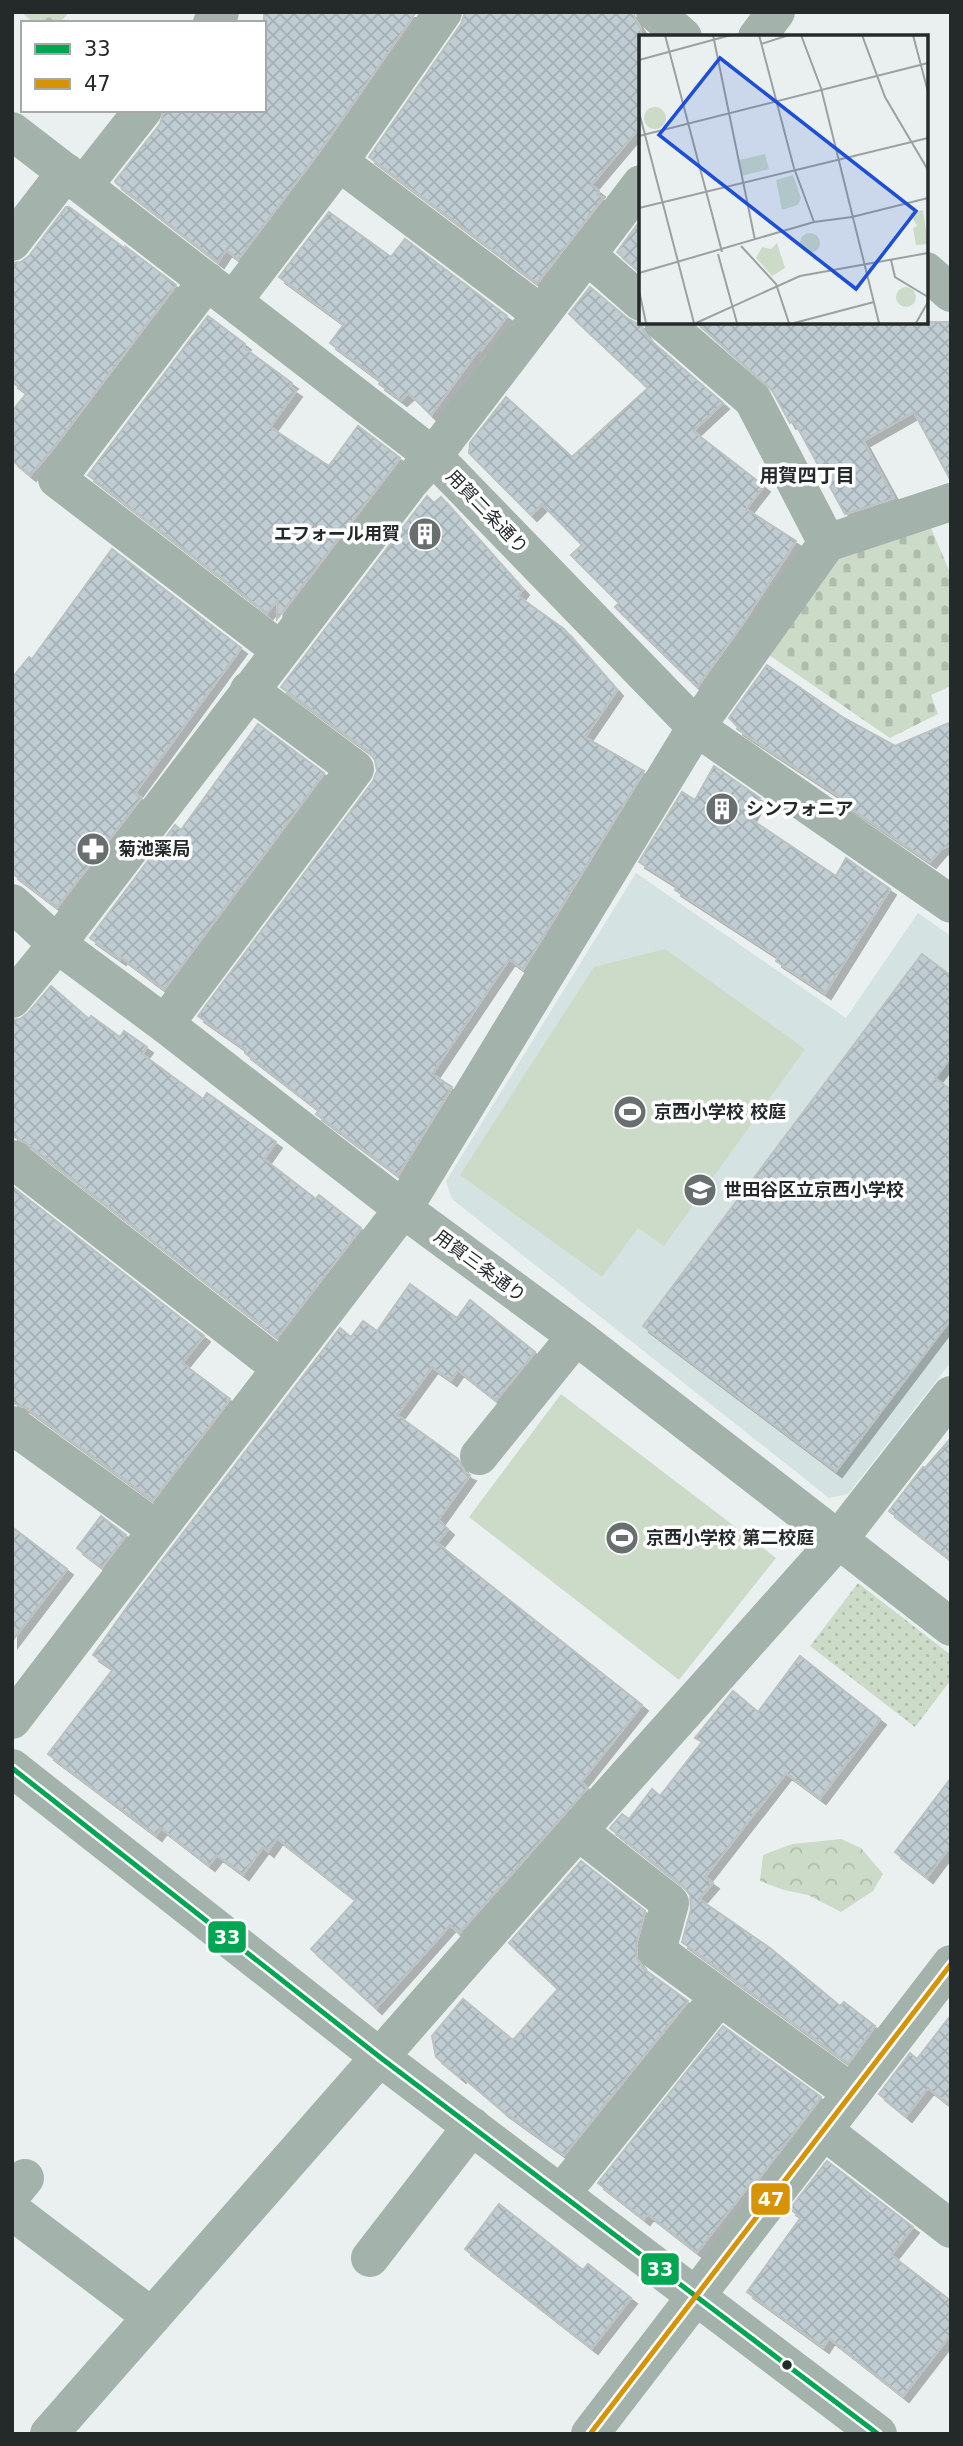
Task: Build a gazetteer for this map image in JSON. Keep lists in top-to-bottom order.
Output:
{
  "streets": {
    "street": ["用賀二条通り", "用賀三条通り"]
  },
  "districts": ["用賀四丁目"],
  "places": {
    "building": ["エフォール用賀", "シンフォニア"],
    "pharmacy": ["菊池薬局"],
    "sports": ["京西小学校 校庭", "京西小学校 第二校庭"],
    "school or university": ["世田谷区立京西小学校"]
  },
  "lines": ["transit line 33", "transit line 47"],
  "legend": ["33", "47"]
}
